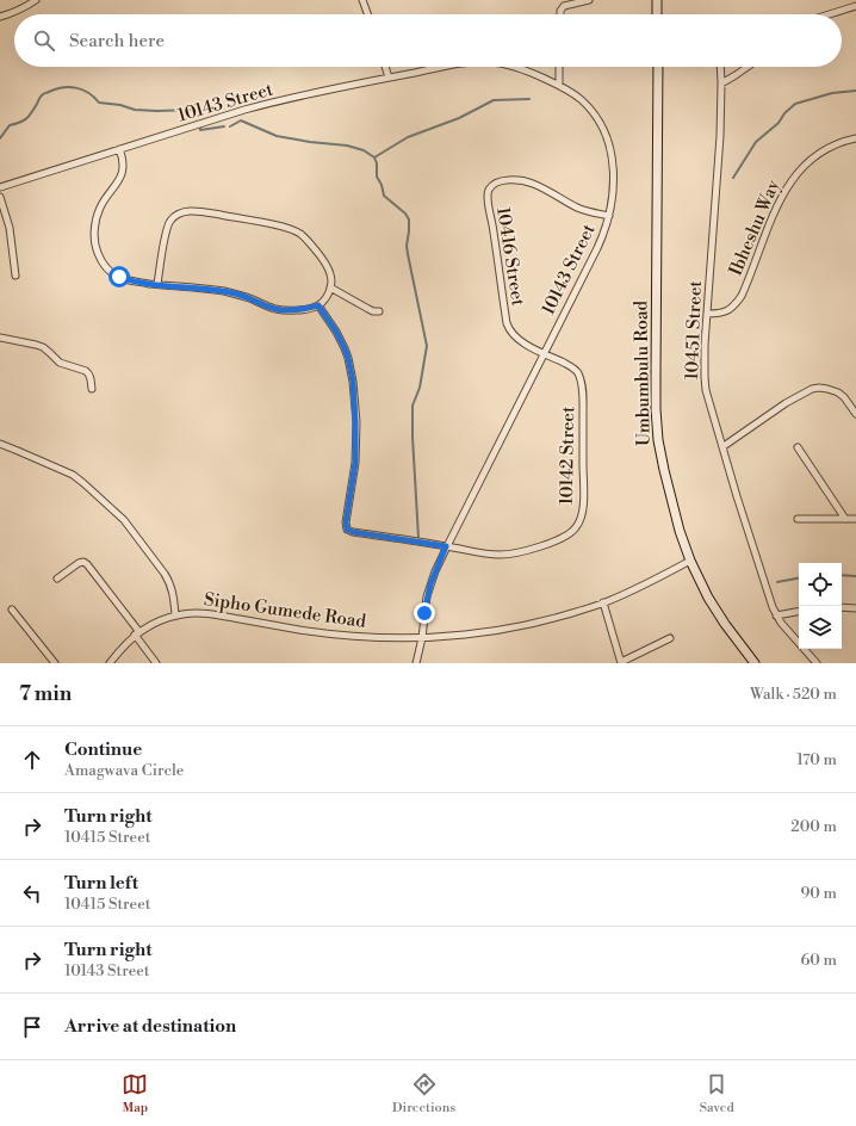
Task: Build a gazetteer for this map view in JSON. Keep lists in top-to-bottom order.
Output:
{
  "streets": {
    "main road": ["Umbumbulu Road"],
    "street": [
      "10143 Street",
      "Ibheshu Way",
      "10416 Street",
      "10451 Street",
      "10142 Street",
      "Sipho Gumede Road"
    ]
  },
  "crossings": [
    ["10143 Street", "10416 Street"],
    ["10143 Street", "10142 Street"],
    ["10143 Street", "Sipho Gumede Road"],
    ["Ibheshu Way", "10451 Street"],
    ["10416 Street", "10142 Street"],
    ["Umbumbulu Road", "Sipho Gumede Road"]
  ],
  "page": {
    "search": "Search here",
    "heading": ["7 min", "Walk · 520 m"],
    "list": [
      ["Continue", "Amagwava Circle", "170 m"],
      ["Turn right", "10415 Street", "200 m"],
      ["Turn left", "10415 Street", "90 m"],
      ["Turn right", "10143 Street", "60 m"],
      "Arrive at destination"
    ],
    "nav": ["Map", "Directions", "Saved"]
  }
}
